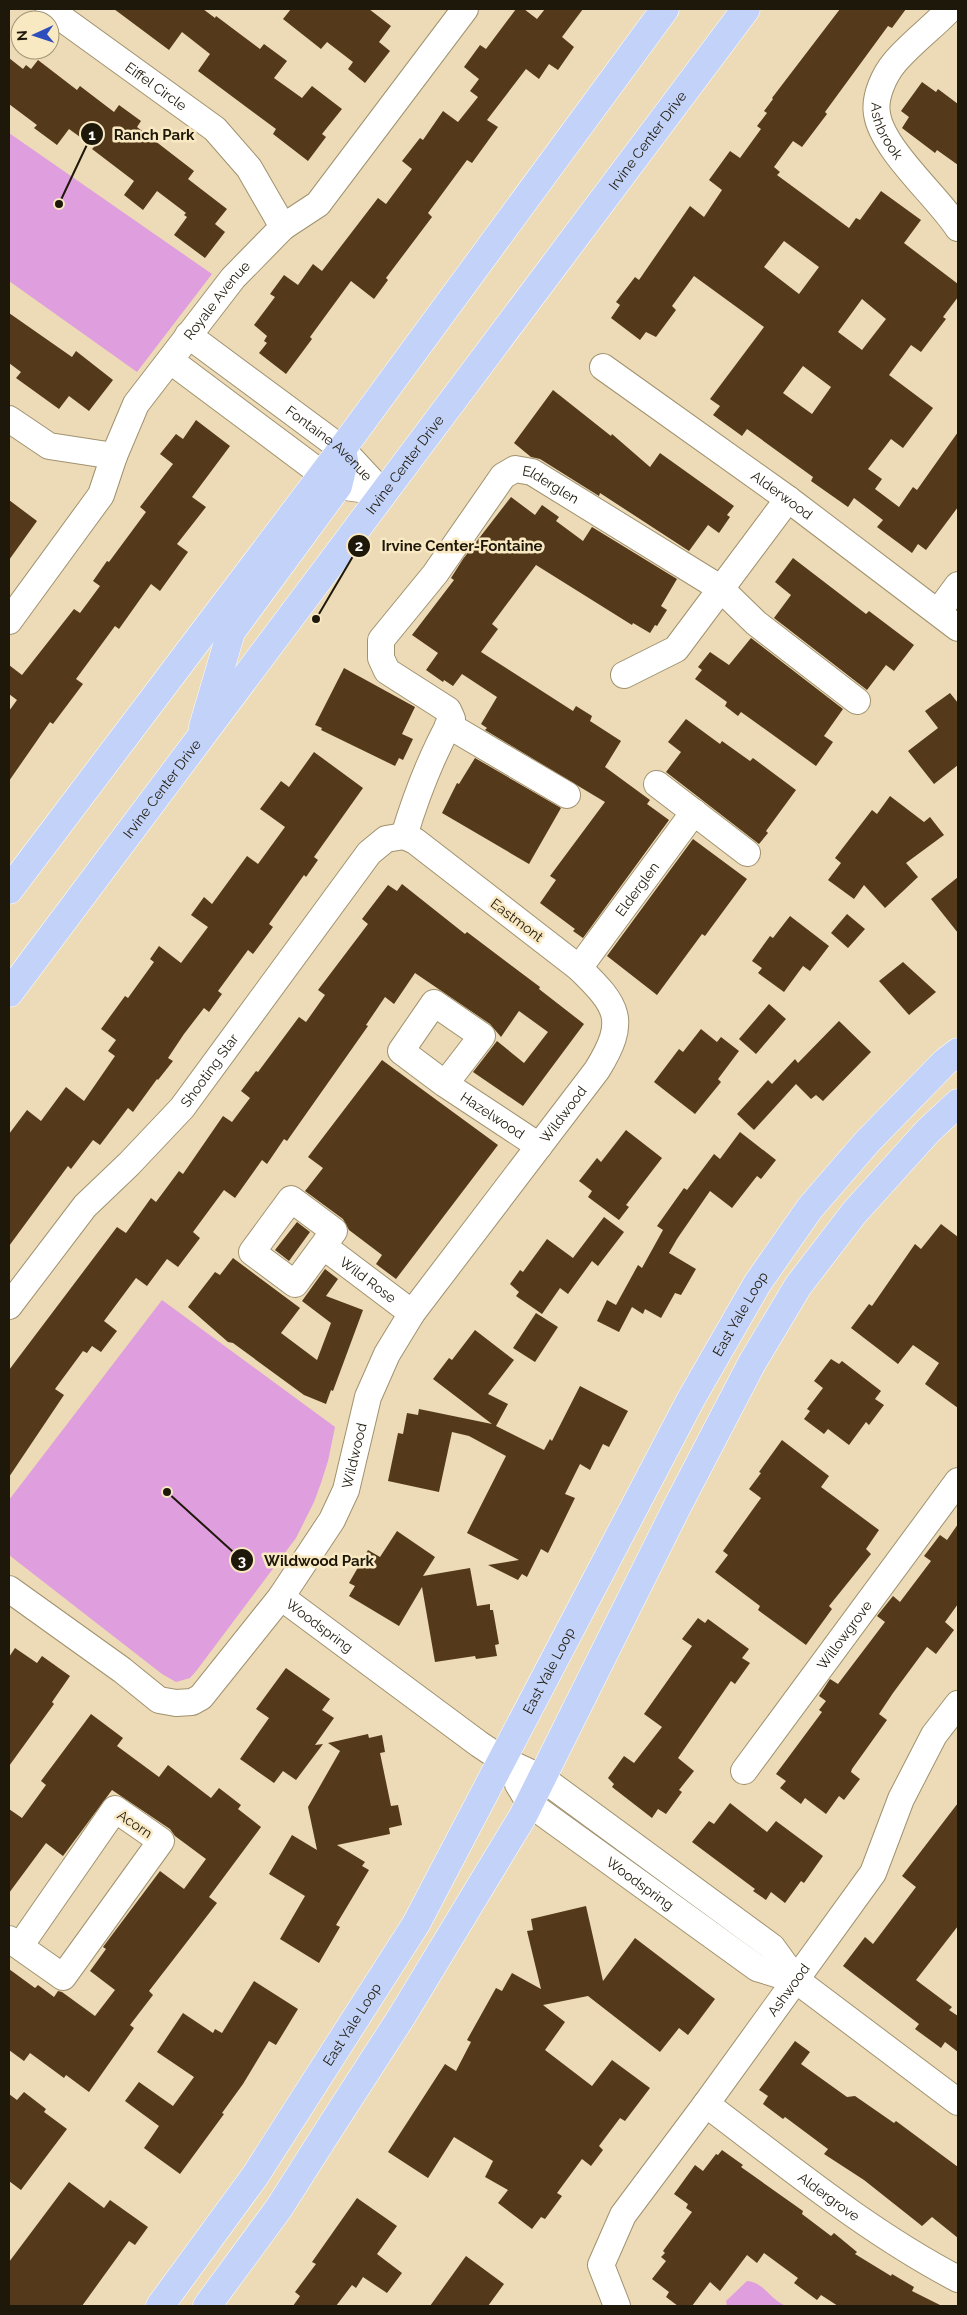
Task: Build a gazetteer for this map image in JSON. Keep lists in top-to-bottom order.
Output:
{
  "streets": {
    "main road": ["Irvine Center Drive", "East Yale Loop"],
    "street": [
      "Eiffel Circle",
      "Ashbrook",
      "Royale Avenue",
      "Fontaine Avenue",
      "Elderglen",
      "Alderwood",
      "Eastmont",
      "Shooting Star",
      "Hazelwood",
      "Wildwood",
      "Wild Rose",
      "Woodspring",
      "Willowgrove",
      "Acorn",
      "Ashwood",
      "Aldergrove"
    ]
  },
  "crossings": [
    ["Eiffel Circle", "Royale Avenue"],
    ["Irvine Center Drive", "Fontaine Avenue"],
    ["Royale Avenue", "Fontaine Avenue"],
    ["Elderglen", "Eastmont"],
    ["Eastmont", "Shooting Star"],
    ["Eastmont", "Wildwood"],
    ["Hazelwood", "Wildwood"],
    ["Wildwood", "Wild Rose"],
    ["Wildwood", "Woodspring"],
    ["East Yale Loop", "Woodspring"],
    ["Woodspring", "Ashwood"],
    ["Ashwood", "Aldergrove"]
  ],
  "places": ["Ranch Park", "Irvine Center-Fontaine", "Wildwood Park"],
  "north": "left"
}
